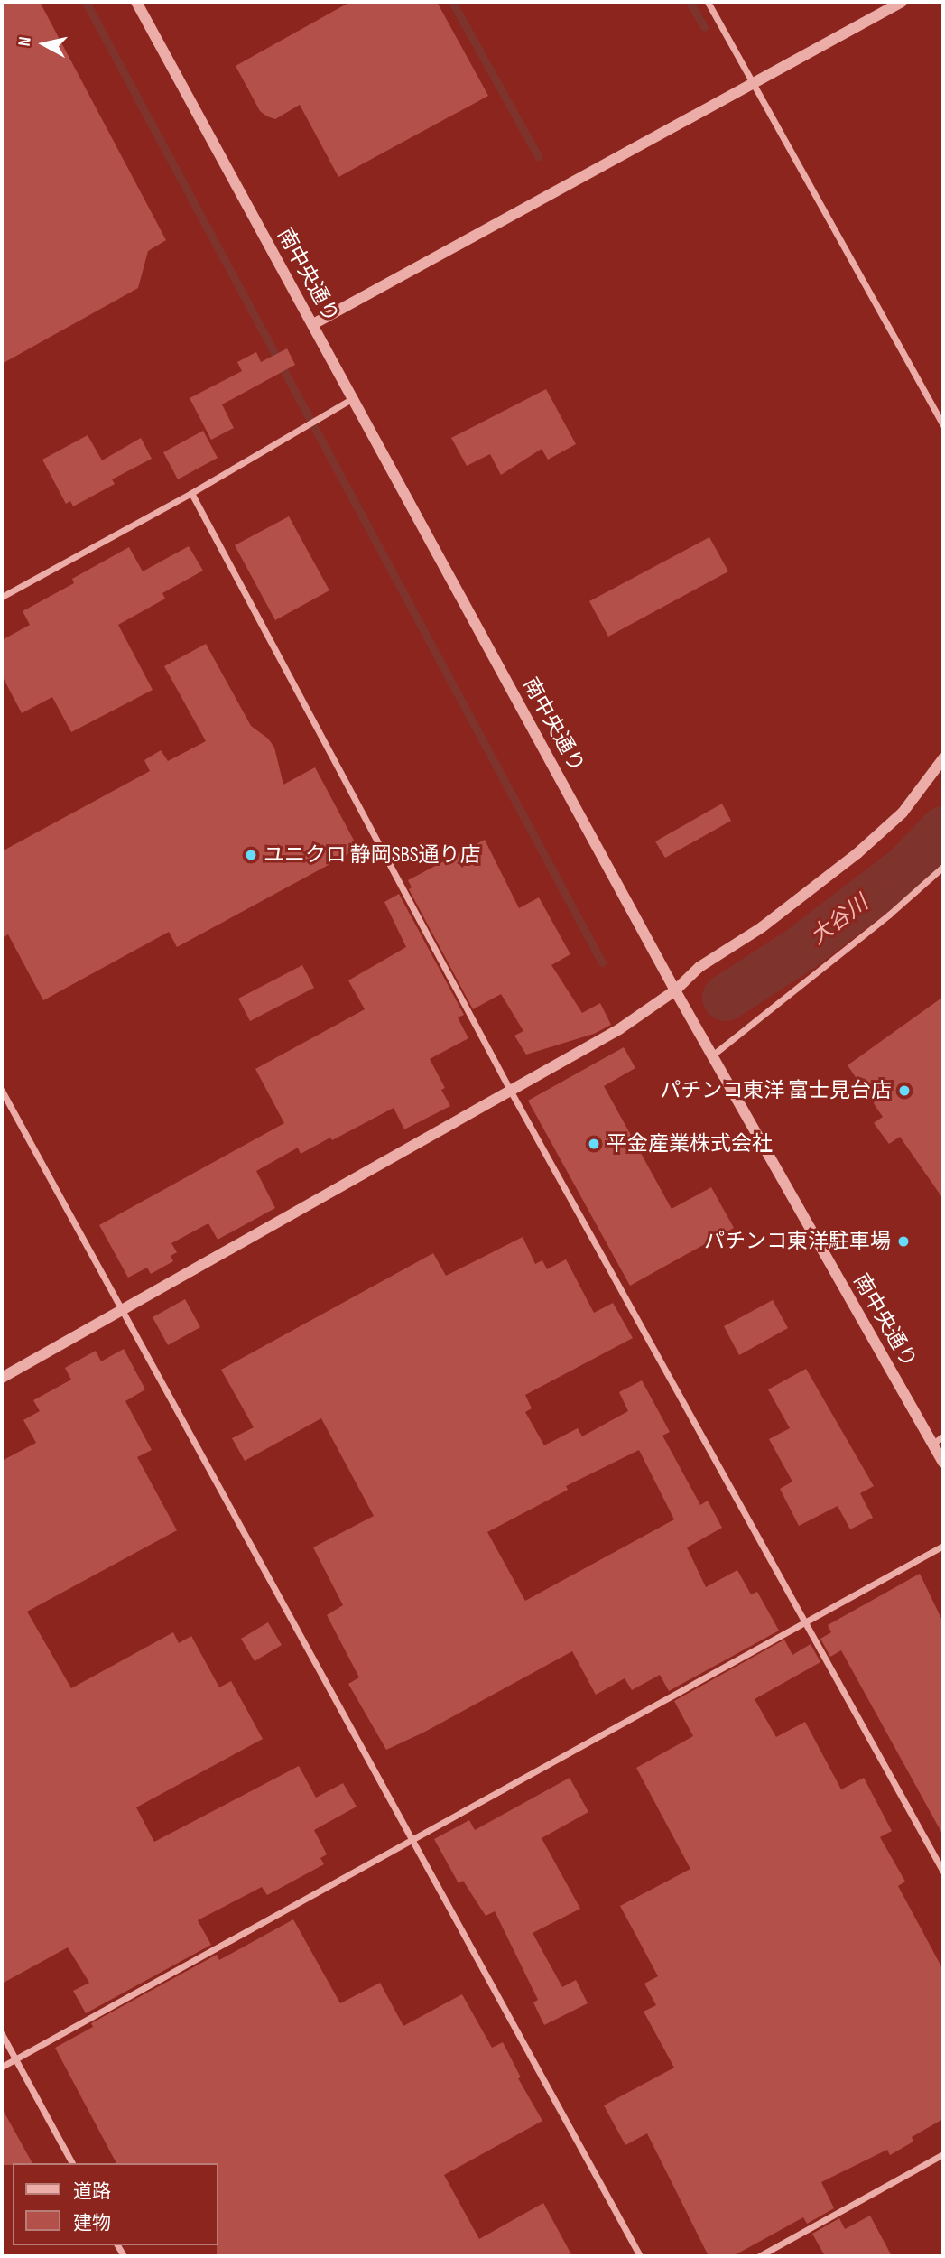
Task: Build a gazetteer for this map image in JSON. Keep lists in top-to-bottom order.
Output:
{
  "streets": {
    "street": ["南中央通り"]
  },
  "water": ["大谷川"],
  "places": [
    "ユニクロ 静岡SBS通り店",
    "パチンコ東洋 富士見台店",
    "平金産業株式会社",
    "パチンコ東洋駐車場"
  ],
  "legend": ["道路", "建物"],
  "north": "left"
}
